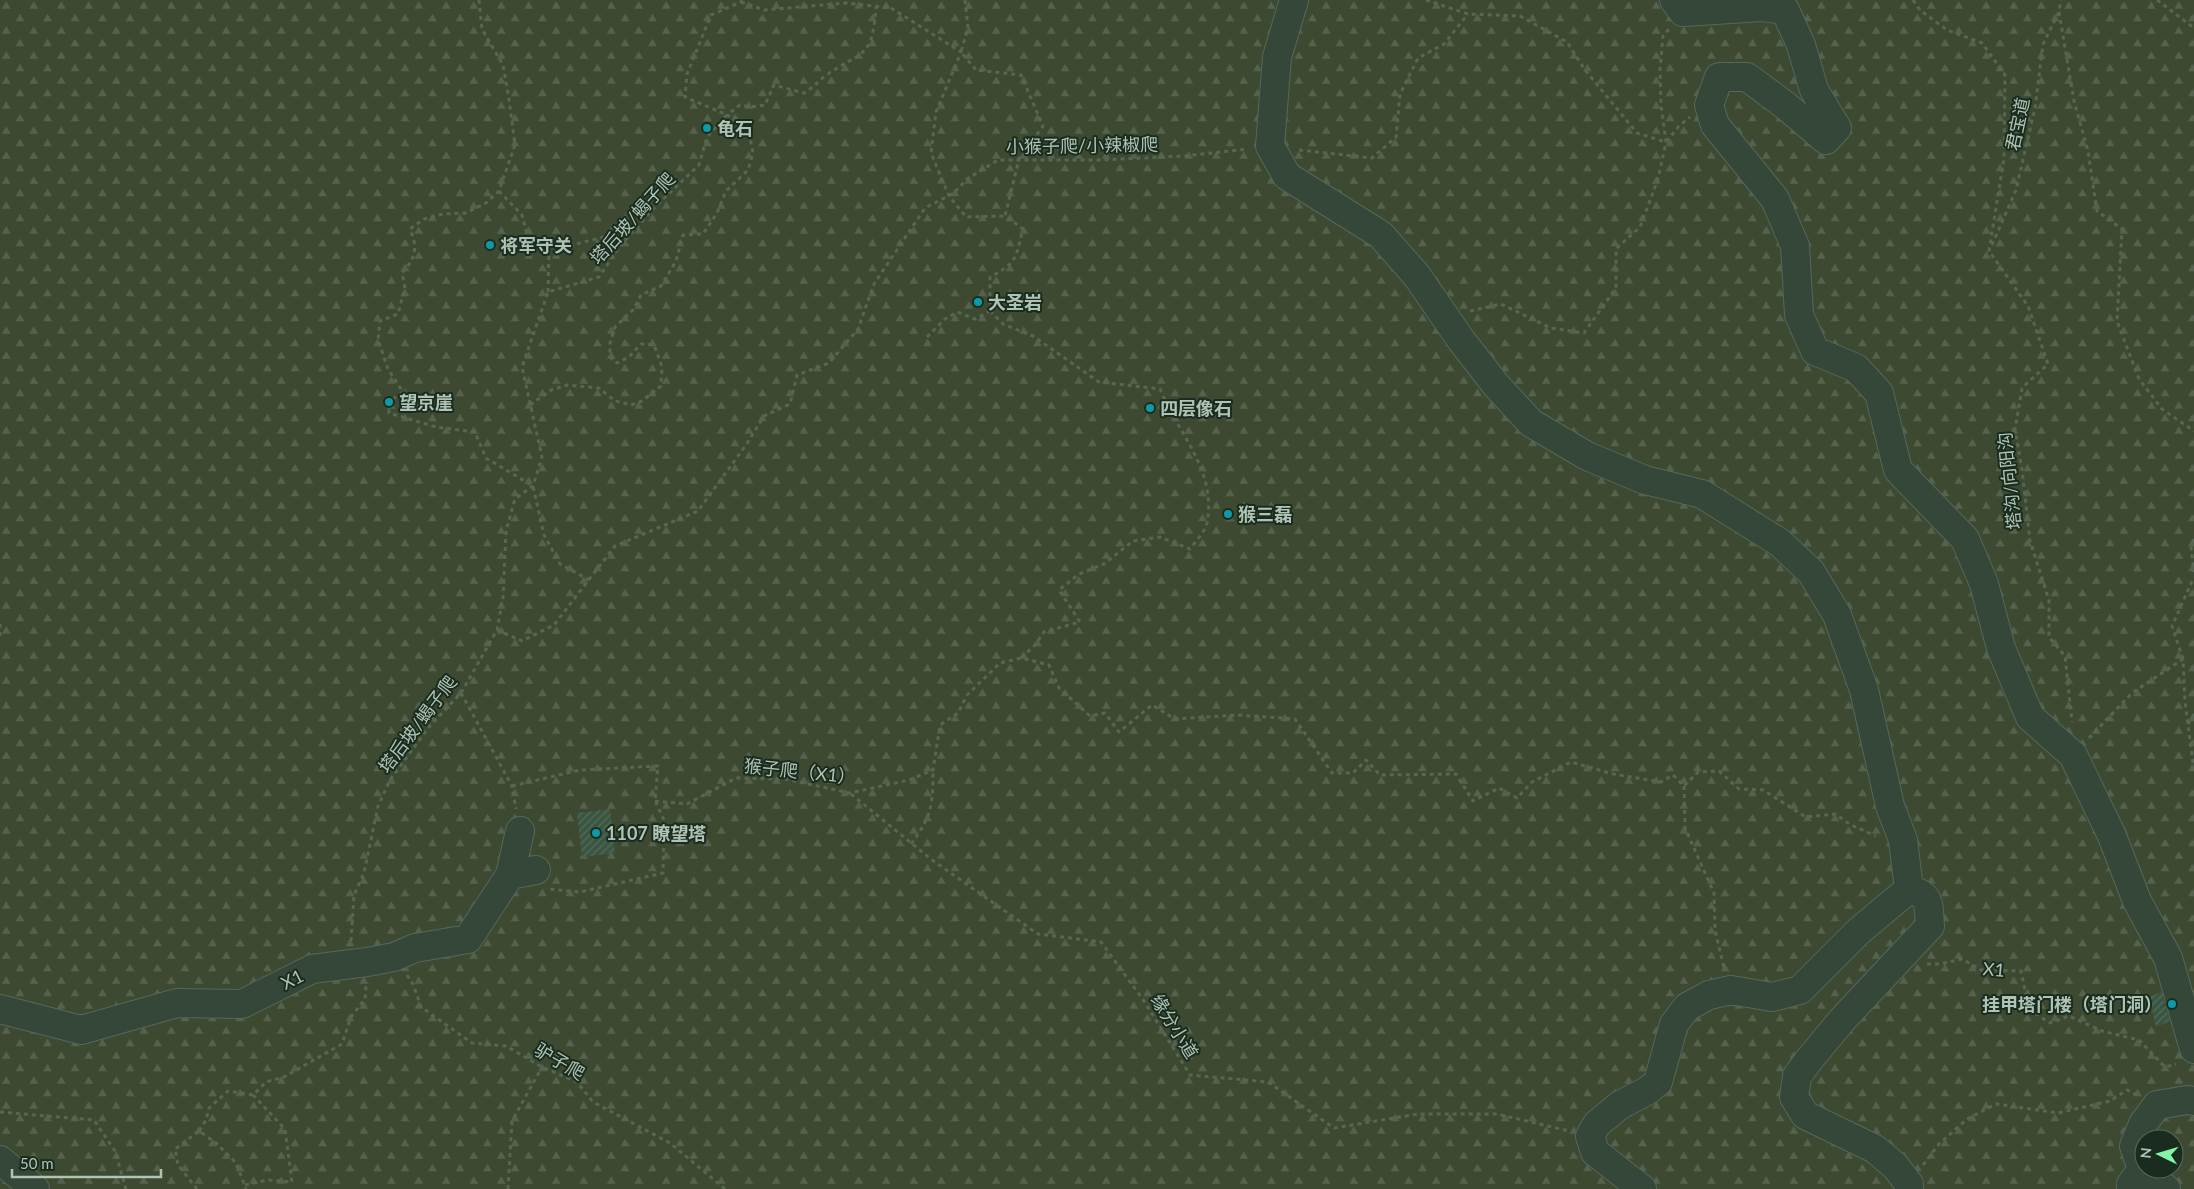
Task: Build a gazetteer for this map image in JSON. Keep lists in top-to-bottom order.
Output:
{
  "streets": {
    "lane": ["X1"],
    "path": [
      "君宝道",
      "小猴子爬/小辣椒爬",
      "塔后坡/蝎子爬",
      "塔沟/向阳沟",
      "猴子爬（X1）",
      "缘分小道",
      "驴子爬"
    ]
  },
  "crossings": [
    ["君宝道", "塔沟/向阳沟"],
    ["小猴子爬/小辣椒爬", "塔后坡/蝎子爬"],
    ["塔后坡/蝎子爬", "X1"],
    ["猴子爬（X1）", "缘分小道"],
    ["X1", "驴子爬"]
  ],
  "places": [
    "龟石",
    "将军守关",
    "大圣岩",
    "望京崖",
    "四层像石",
    "猴三磊",
    "1107 瞭望塔",
    "挂甲塔门楼（塔门洞）"
  ],
  "scale_bar": "50 m",
  "north": "left"
}
